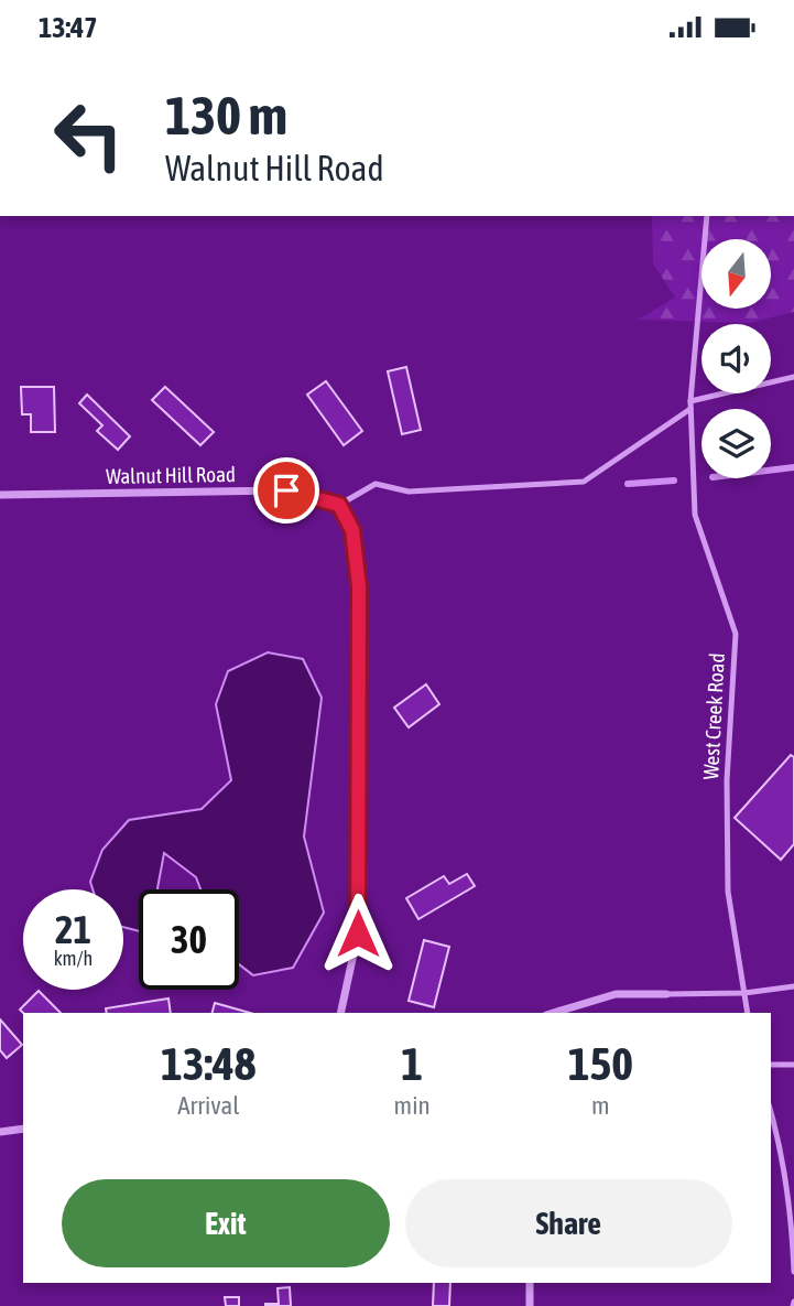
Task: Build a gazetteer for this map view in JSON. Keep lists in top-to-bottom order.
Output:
{
  "streets": {
    "street": ["Walnut Hill Road"],
    "lane": ["West Creek Road"]
  },
  "north": "bottom",
  "page": {
    "status": "13:47",
    "turn": ["130 m", "Walnut Hill Road"],
    "speed": "21 km/h",
    "limit": "30",
    "eta": [
      "13:48",
      "Arrival",
      "1",
      "min",
      "150",
      "m"
    ],
    "buttons": ["Exit", "Share"]
  }
}
